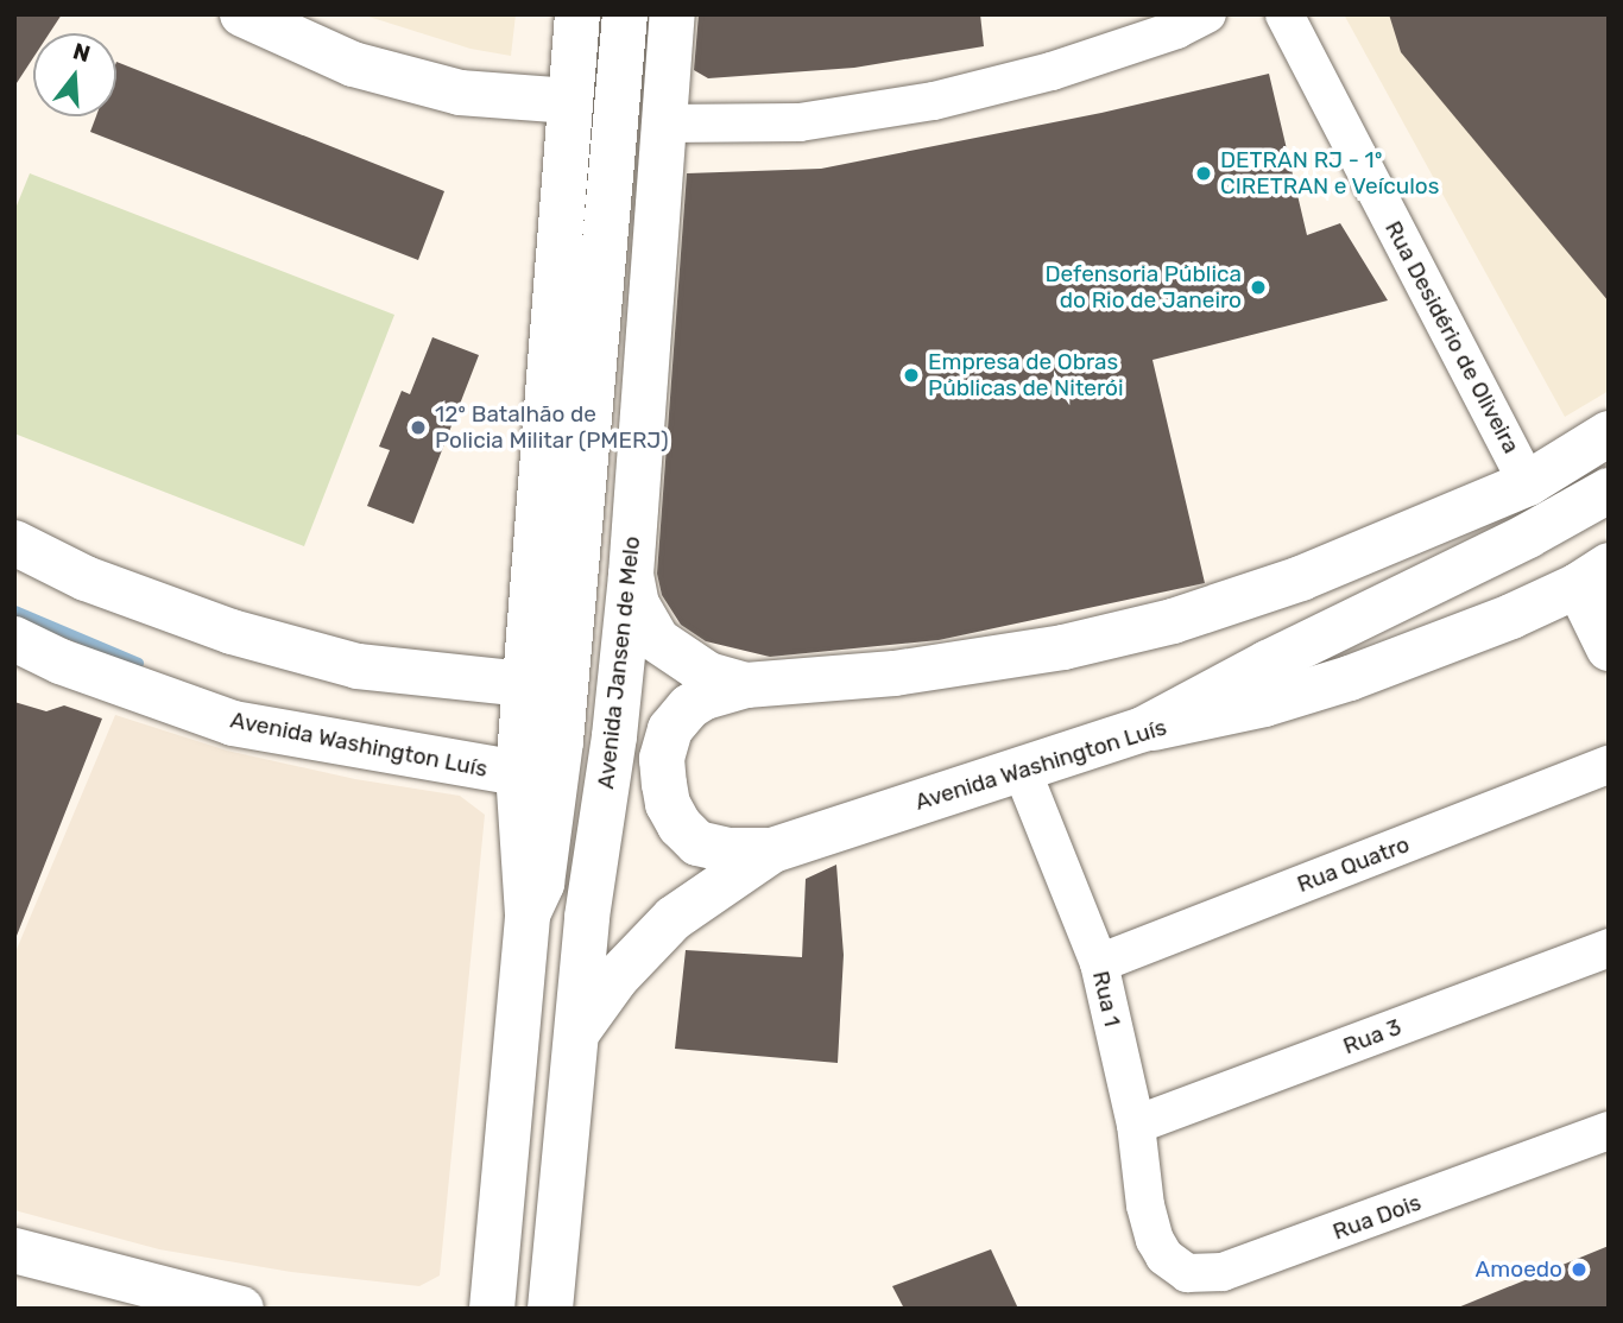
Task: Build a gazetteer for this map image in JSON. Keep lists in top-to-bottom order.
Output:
{
  "streets": {
    "main road": ["Avenida Jansen de Melo", "Avenida Washington Luís"],
    "street": [
      "Rua Desidério de Oliveira",
      "Rua Quatro",
      "Rua 1",
      "Rua 3",
      "Rua Dois"
    ]
  },
  "crossings": [
    ["Avenida Jansen de Melo", "Avenida Washington Luís"],
    ["Avenida Washington Luís", "Rua 1"],
    ["Rua Quatro", "Rua 1"],
    ["Rua 1", "Rua 3"],
    ["Rua 1", "Rua Dois"]
  ],
  "places": [
    "DETRAN RJ - 1º CIRETRAN e Veículos",
    "Defensoria Pública do Rio de Janeiro",
    "Empresa de Obras Públicas de Niterói",
    "12º Batalhão de Policia Militar (PMERJ)",
    "Amoedo"
  ],
  "north": "top"
}
